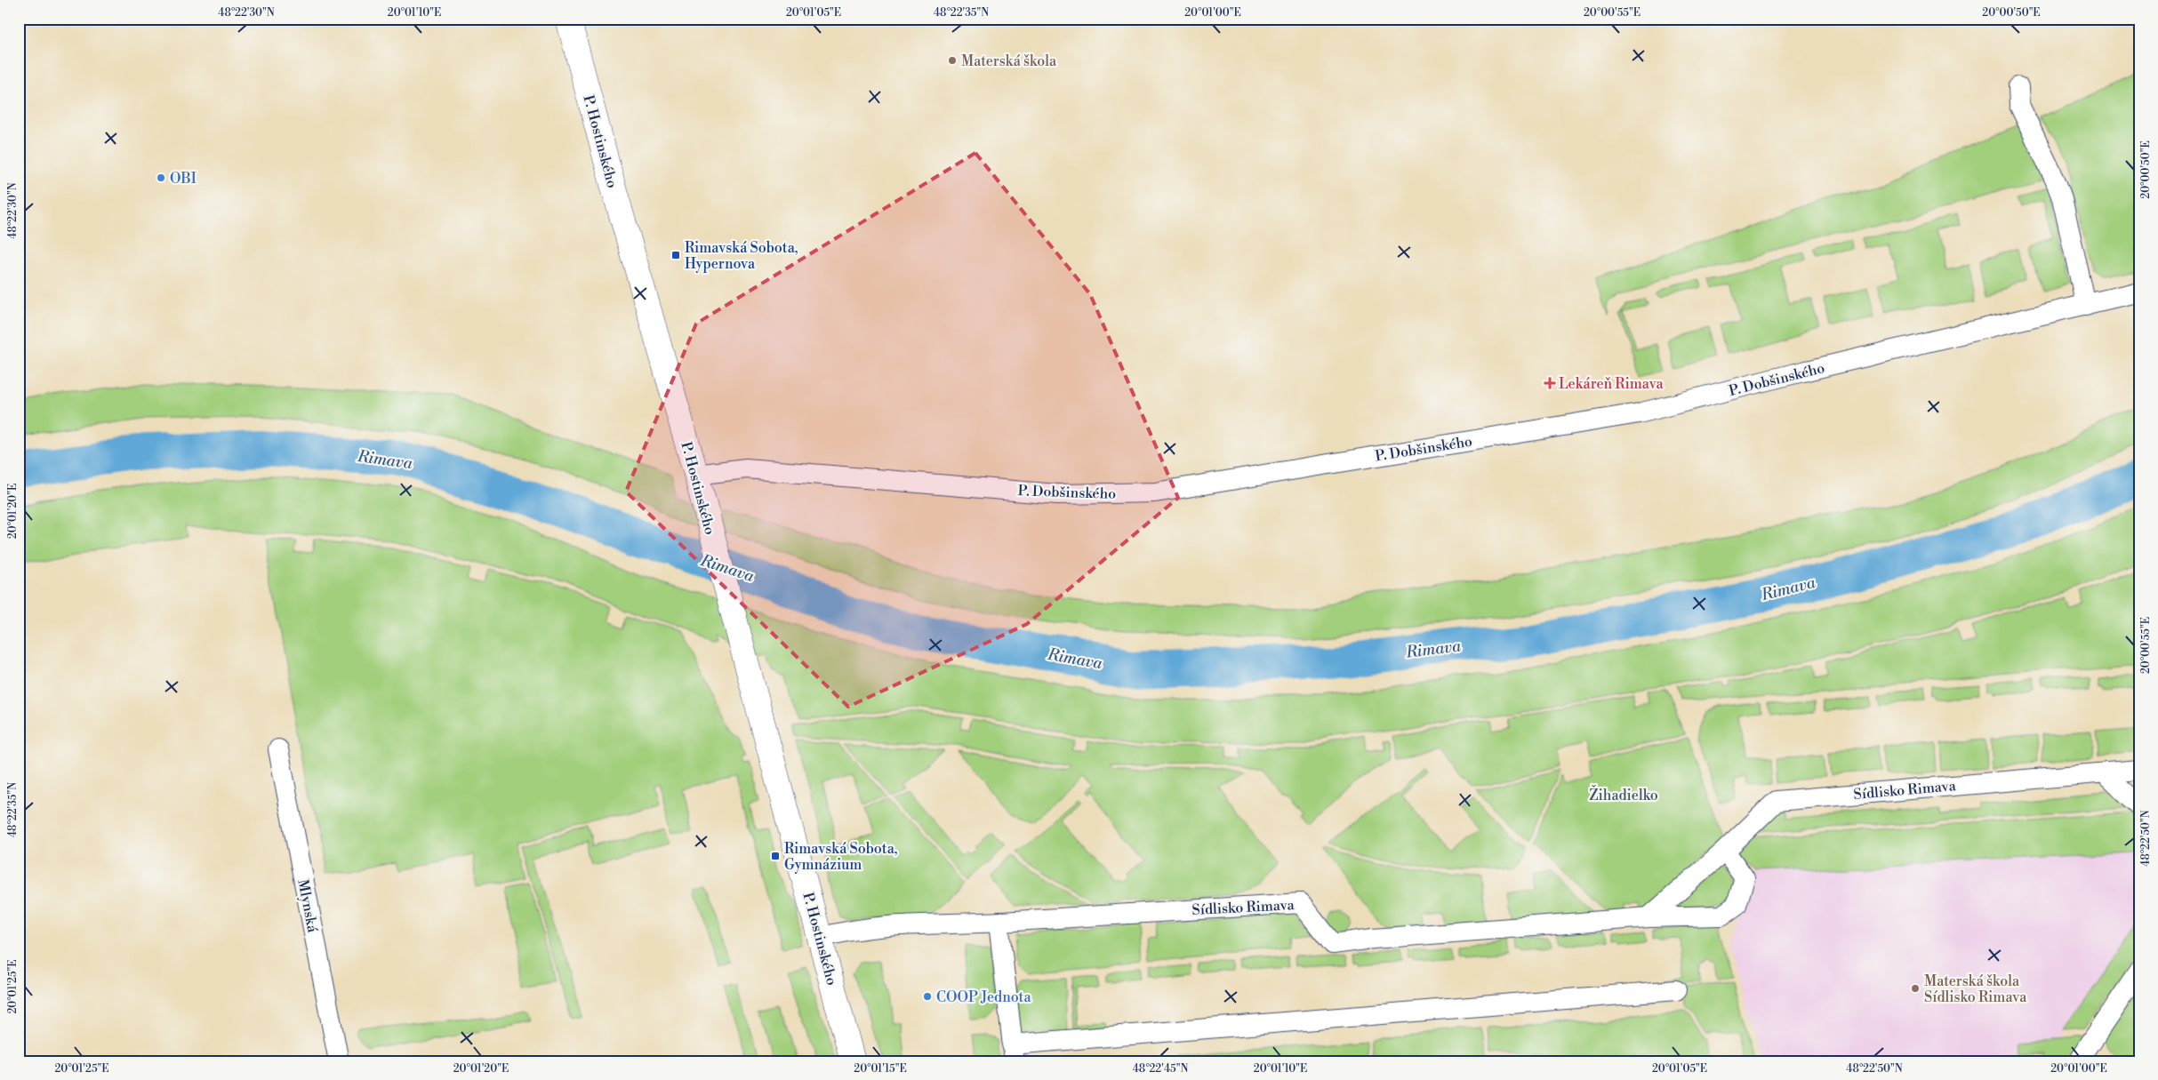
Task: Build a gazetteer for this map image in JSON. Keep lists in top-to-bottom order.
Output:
{
  "streets": {
    "street": [
      "P. Hostinského",
      "P. Dobšinského",
      "Sídlisko Rimava",
      "Mlynská"
    ]
  },
  "crossings": [
    ["P. Hostinského", "P. Dobšinského"],
    ["P. Hostinského", "Sídlisko Rimava"]
  ],
  "water": ["Rimava"],
  "parks": ["Žihadielko"],
  "places": {
    "other": [
      "Materská škola",
      "OBI",
      "Materská škola Sídlisko Rimava",
      "COOP Jednota"
    ],
    "transit": ["Rimavská Sobota, Hypernova", "Rimavská Sobota, Gymnázium"],
    "health": ["Lekáreň Rimava"]
  },
  "coordinates": [
    "48°22'30\"N",
    "20°01'10\"E",
    "20°01'05\"E",
    "48°22'35\"N",
    "20°01'00\"E",
    "20°00'55\"E",
    "20°00'50\"E",
    "20°01'20\"E",
    "48°22'50\"N",
    "20°01'25\"E",
    "20°01'15\"E",
    "48°22'45\"N"
  ]
}
